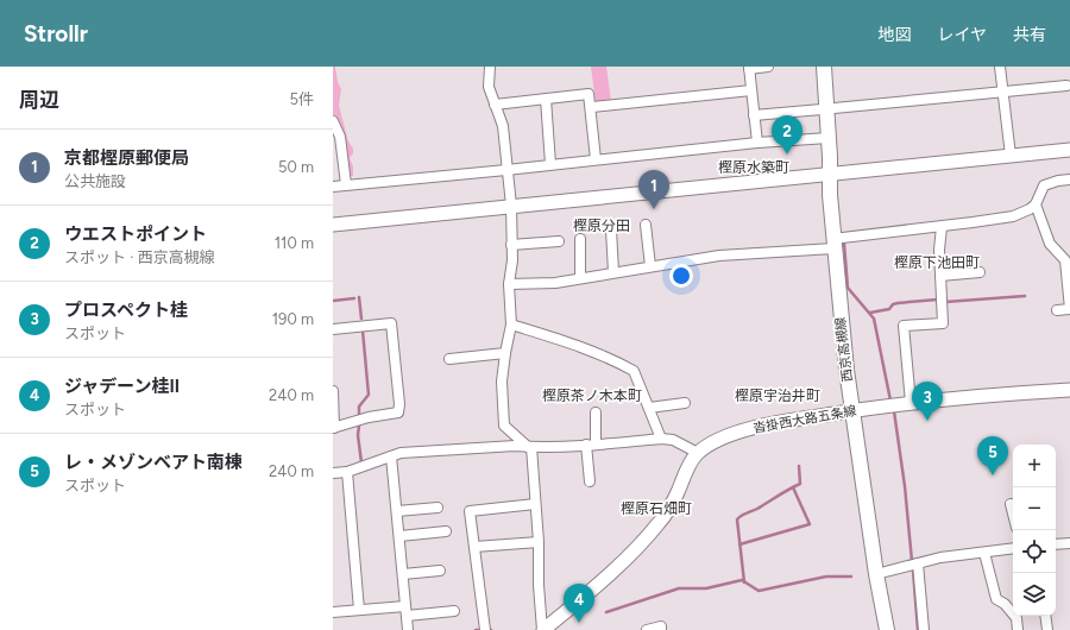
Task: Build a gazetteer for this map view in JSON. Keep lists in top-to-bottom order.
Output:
{
  "streets": {
    "main road": ["西京高槻線"],
    "street": ["沓掛西大路五条線"]
  },
  "crossings": [
    ["西京高槻線", "沓掛西大路五条線"]
  ],
  "districts": [
    "樫原水築町",
    "樫原分田",
    "樫原下池田町",
    "樫原茶ノ木本町",
    "樫原宇治井町",
    "樫原石畑町"
  ],
  "page": {
    "header": "Strollr",
    "nav": ["地図", "レイヤ", "共有"],
    "heading": ["周辺", "5件"],
    "pins": [
      "2",
      "1",
      "3",
      "5",
      "4"
    ],
    "list": [
      {
        "mark": "1",
        "name": "京都樫原郵便局",
        "note": "公共施設",
        "value": "50 m"
      },
      {
        "mark": "2",
        "name": "ウエストポイント",
        "note": "スポット · 西京高槻線",
        "value": "110 m"
      },
      {
        "mark": "3",
        "name": "プロスペクト桂",
        "note": "スポット",
        "value": "190 m"
      },
      {
        "mark": "4",
        "name": "ジャデーン桂II",
        "note": "スポット",
        "value": "240 m"
      },
      {
        "mark": "5",
        "name": "レ・メゾンベアト南棟",
        "note": "スポット",
        "value": "240 m"
      }
    ],
    "map_buttons": ["+", "−"]
  }
}
